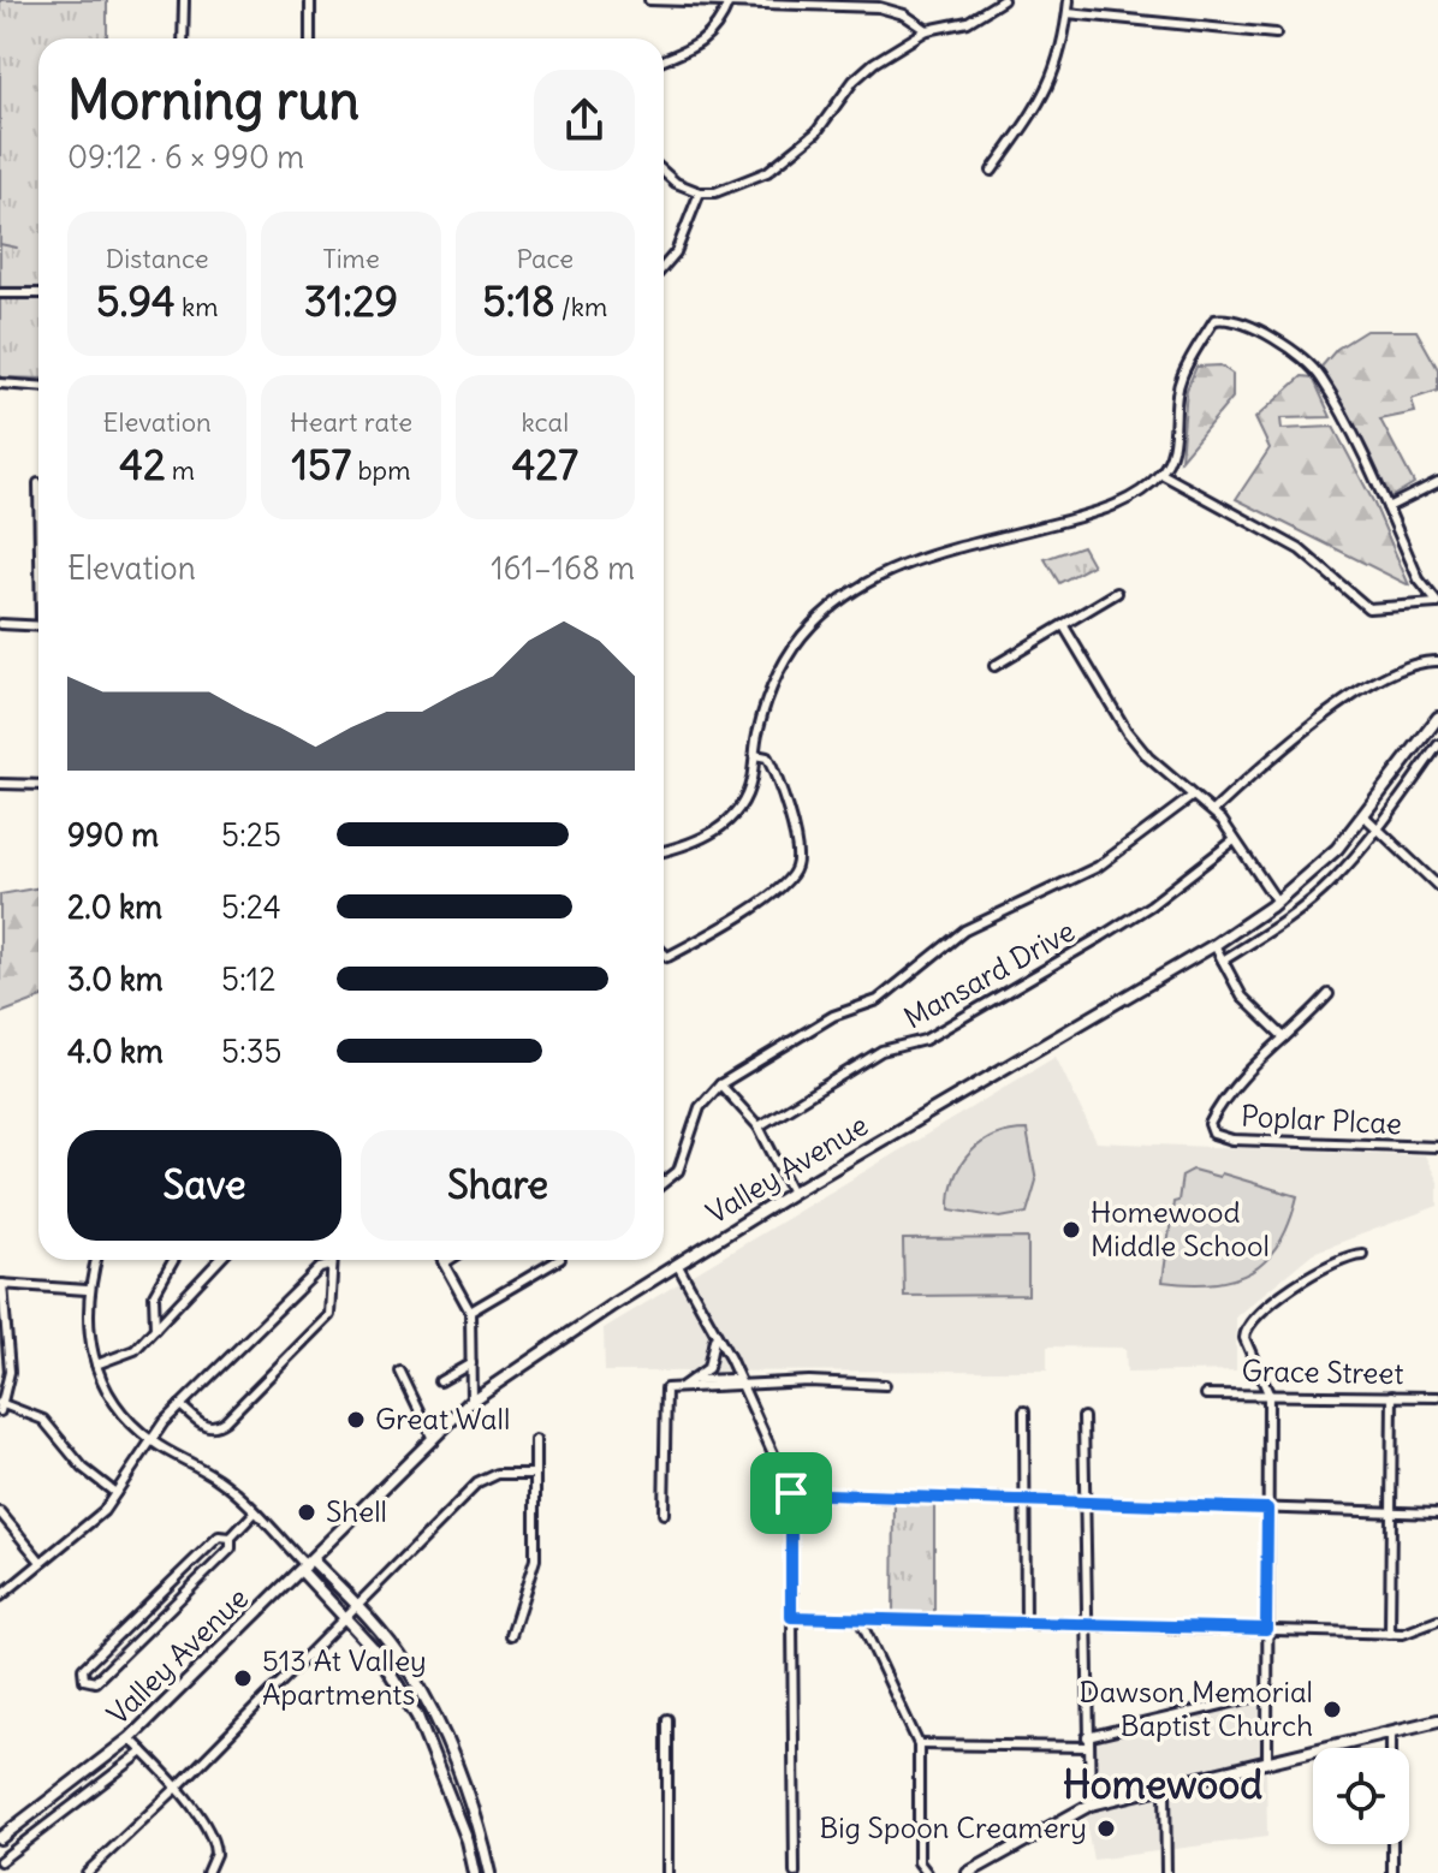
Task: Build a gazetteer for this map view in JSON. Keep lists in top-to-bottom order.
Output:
{
  "streets": {
    "main road": ["Valley Avenue"],
    "street": ["Mansard Drive", "Poplar Plcae", "Grace Street"]
  },
  "districts": ["Homewood"],
  "places": [
    "Homewood Middle School",
    "Great Wall",
    "Shell",
    "513 At Valley Apartments",
    "Dawson Memorial Baptist Church",
    "Big Spoon Creamery"
  ],
  "page": {
    "heading": ["Morning run", "09:12 · 6 × 990 m"],
    "stats": [
      ["Distance", "5.94 km"],
      ["Time", "31:29"],
      ["Pace", "5:18 /km"],
      ["Elevation", "42 m"],
      ["Heart rate", "157 bpm"],
      ["kcal", "427"]
    ],
    "chart": ["Elevation", "161–168 m"],
    "list": [
      {
        "name": "990 m",
        "note": "5:25"
      },
      {
        "name": "2.0 km",
        "note": "5:24"
      },
      {
        "name": "3.0 km",
        "note": "5:12"
      },
      {
        "name": "4.0 km",
        "note": "5:35"
      }
    ],
    "buttons": ["Save", "Share"]
  }
}
